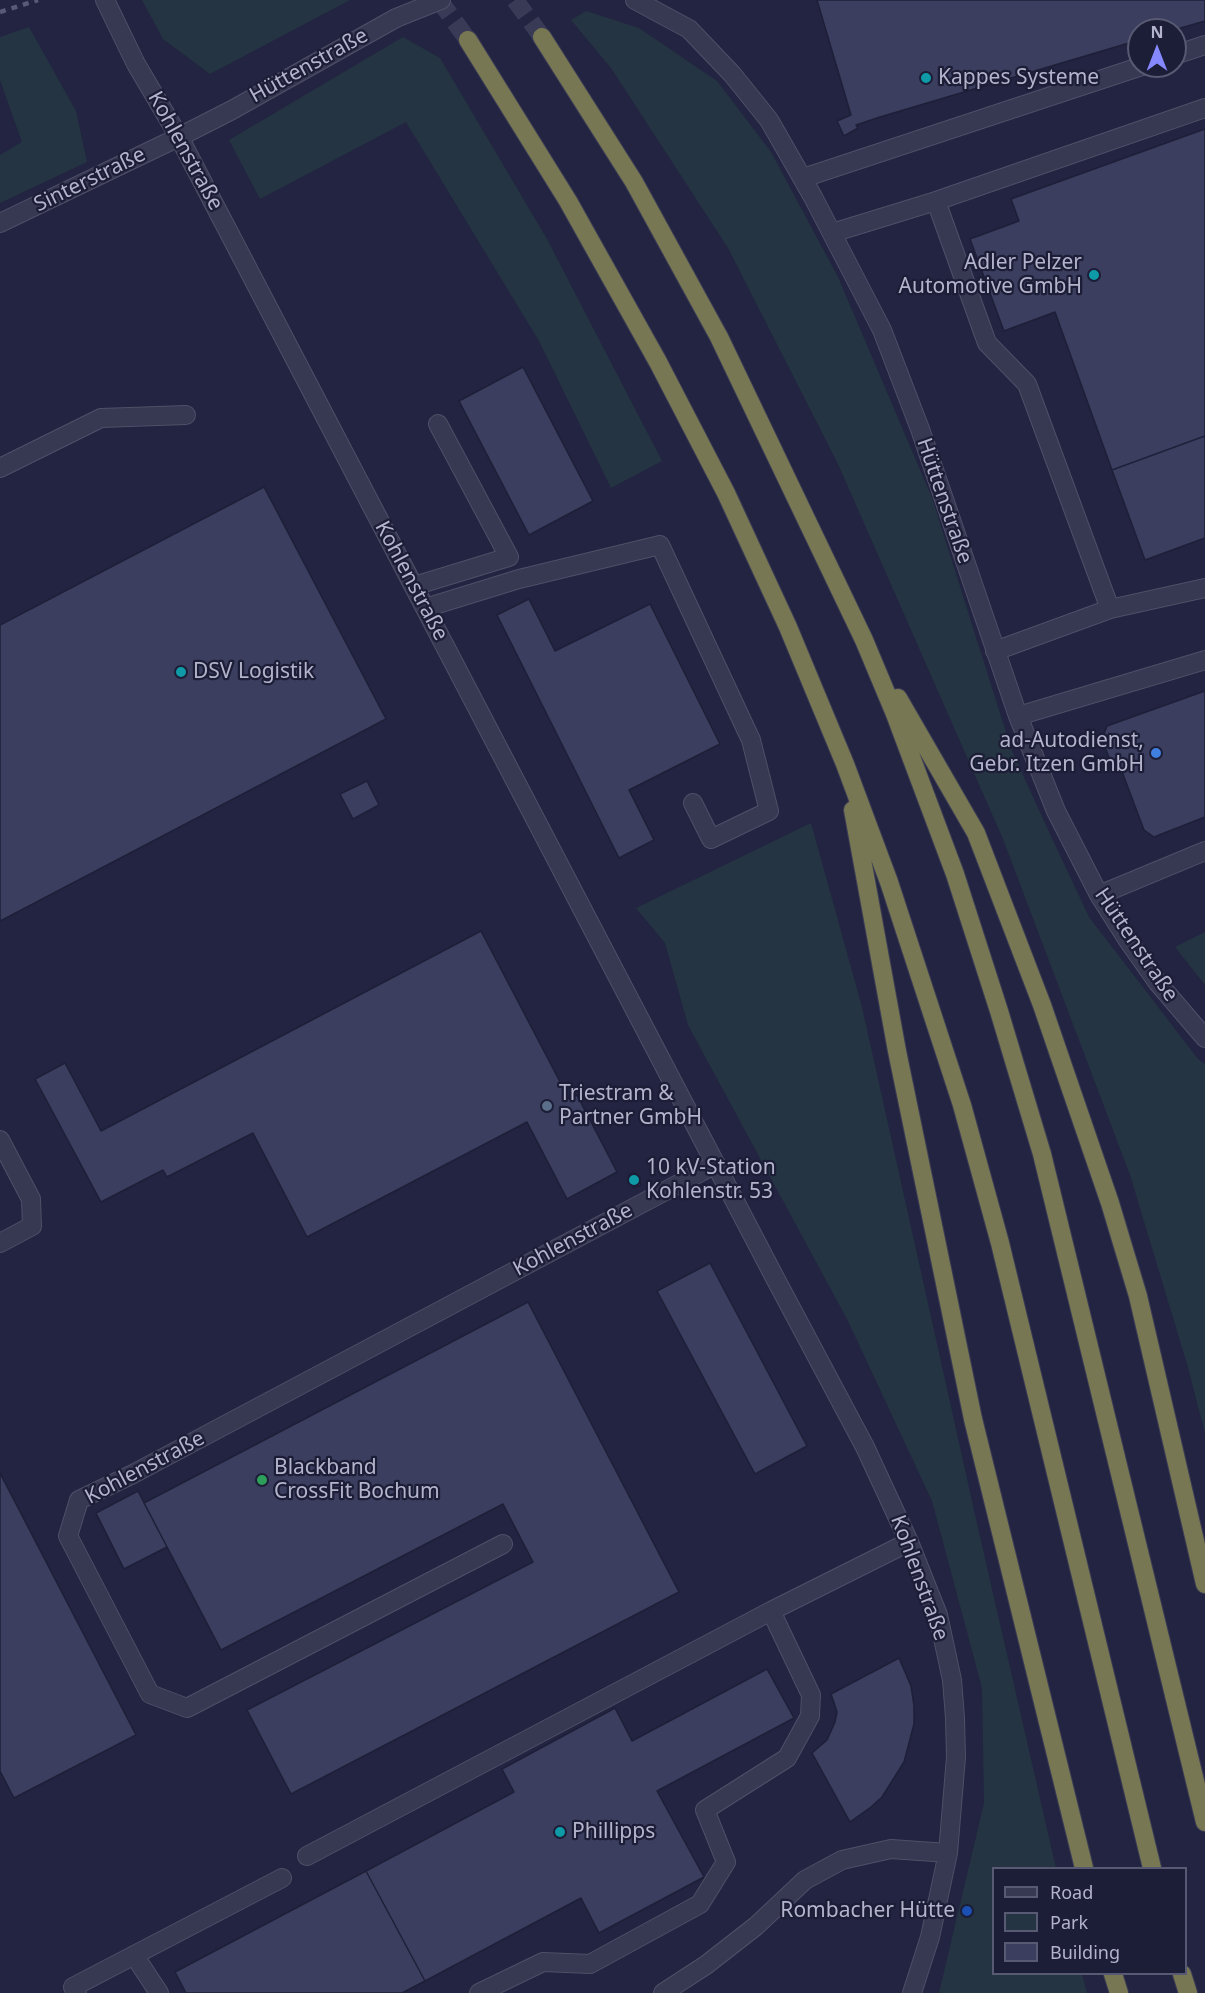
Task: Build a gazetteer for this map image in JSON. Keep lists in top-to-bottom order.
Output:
{
  "streets": {
    "street": ["Hüttenstraße", "Kohlenstraße", "Sinterstraße"]
  },
  "crossings": [
    ["Hüttenstraße", "Kohlenstraße"],
    ["Hüttenstraße", "Sinterstraße"],
    ["Kohlenstraße", "Sinterstraße"]
  ],
  "places": [
    "Kappes Systeme",
    "Adler Pelzer Automotive GmbH",
    "DSV Logistik",
    "ad-Autodienst, Gebr. Itzen GmbH",
    "Triestram & Partner GmbH",
    "10 kV-Station Kohlenstr. 53",
    "Blackband CrossFit Bochum",
    "Phillipps",
    "Rombacher Hütte"
  ],
  "legend": ["Road", "Park", "Building"],
  "north": "top"
}
